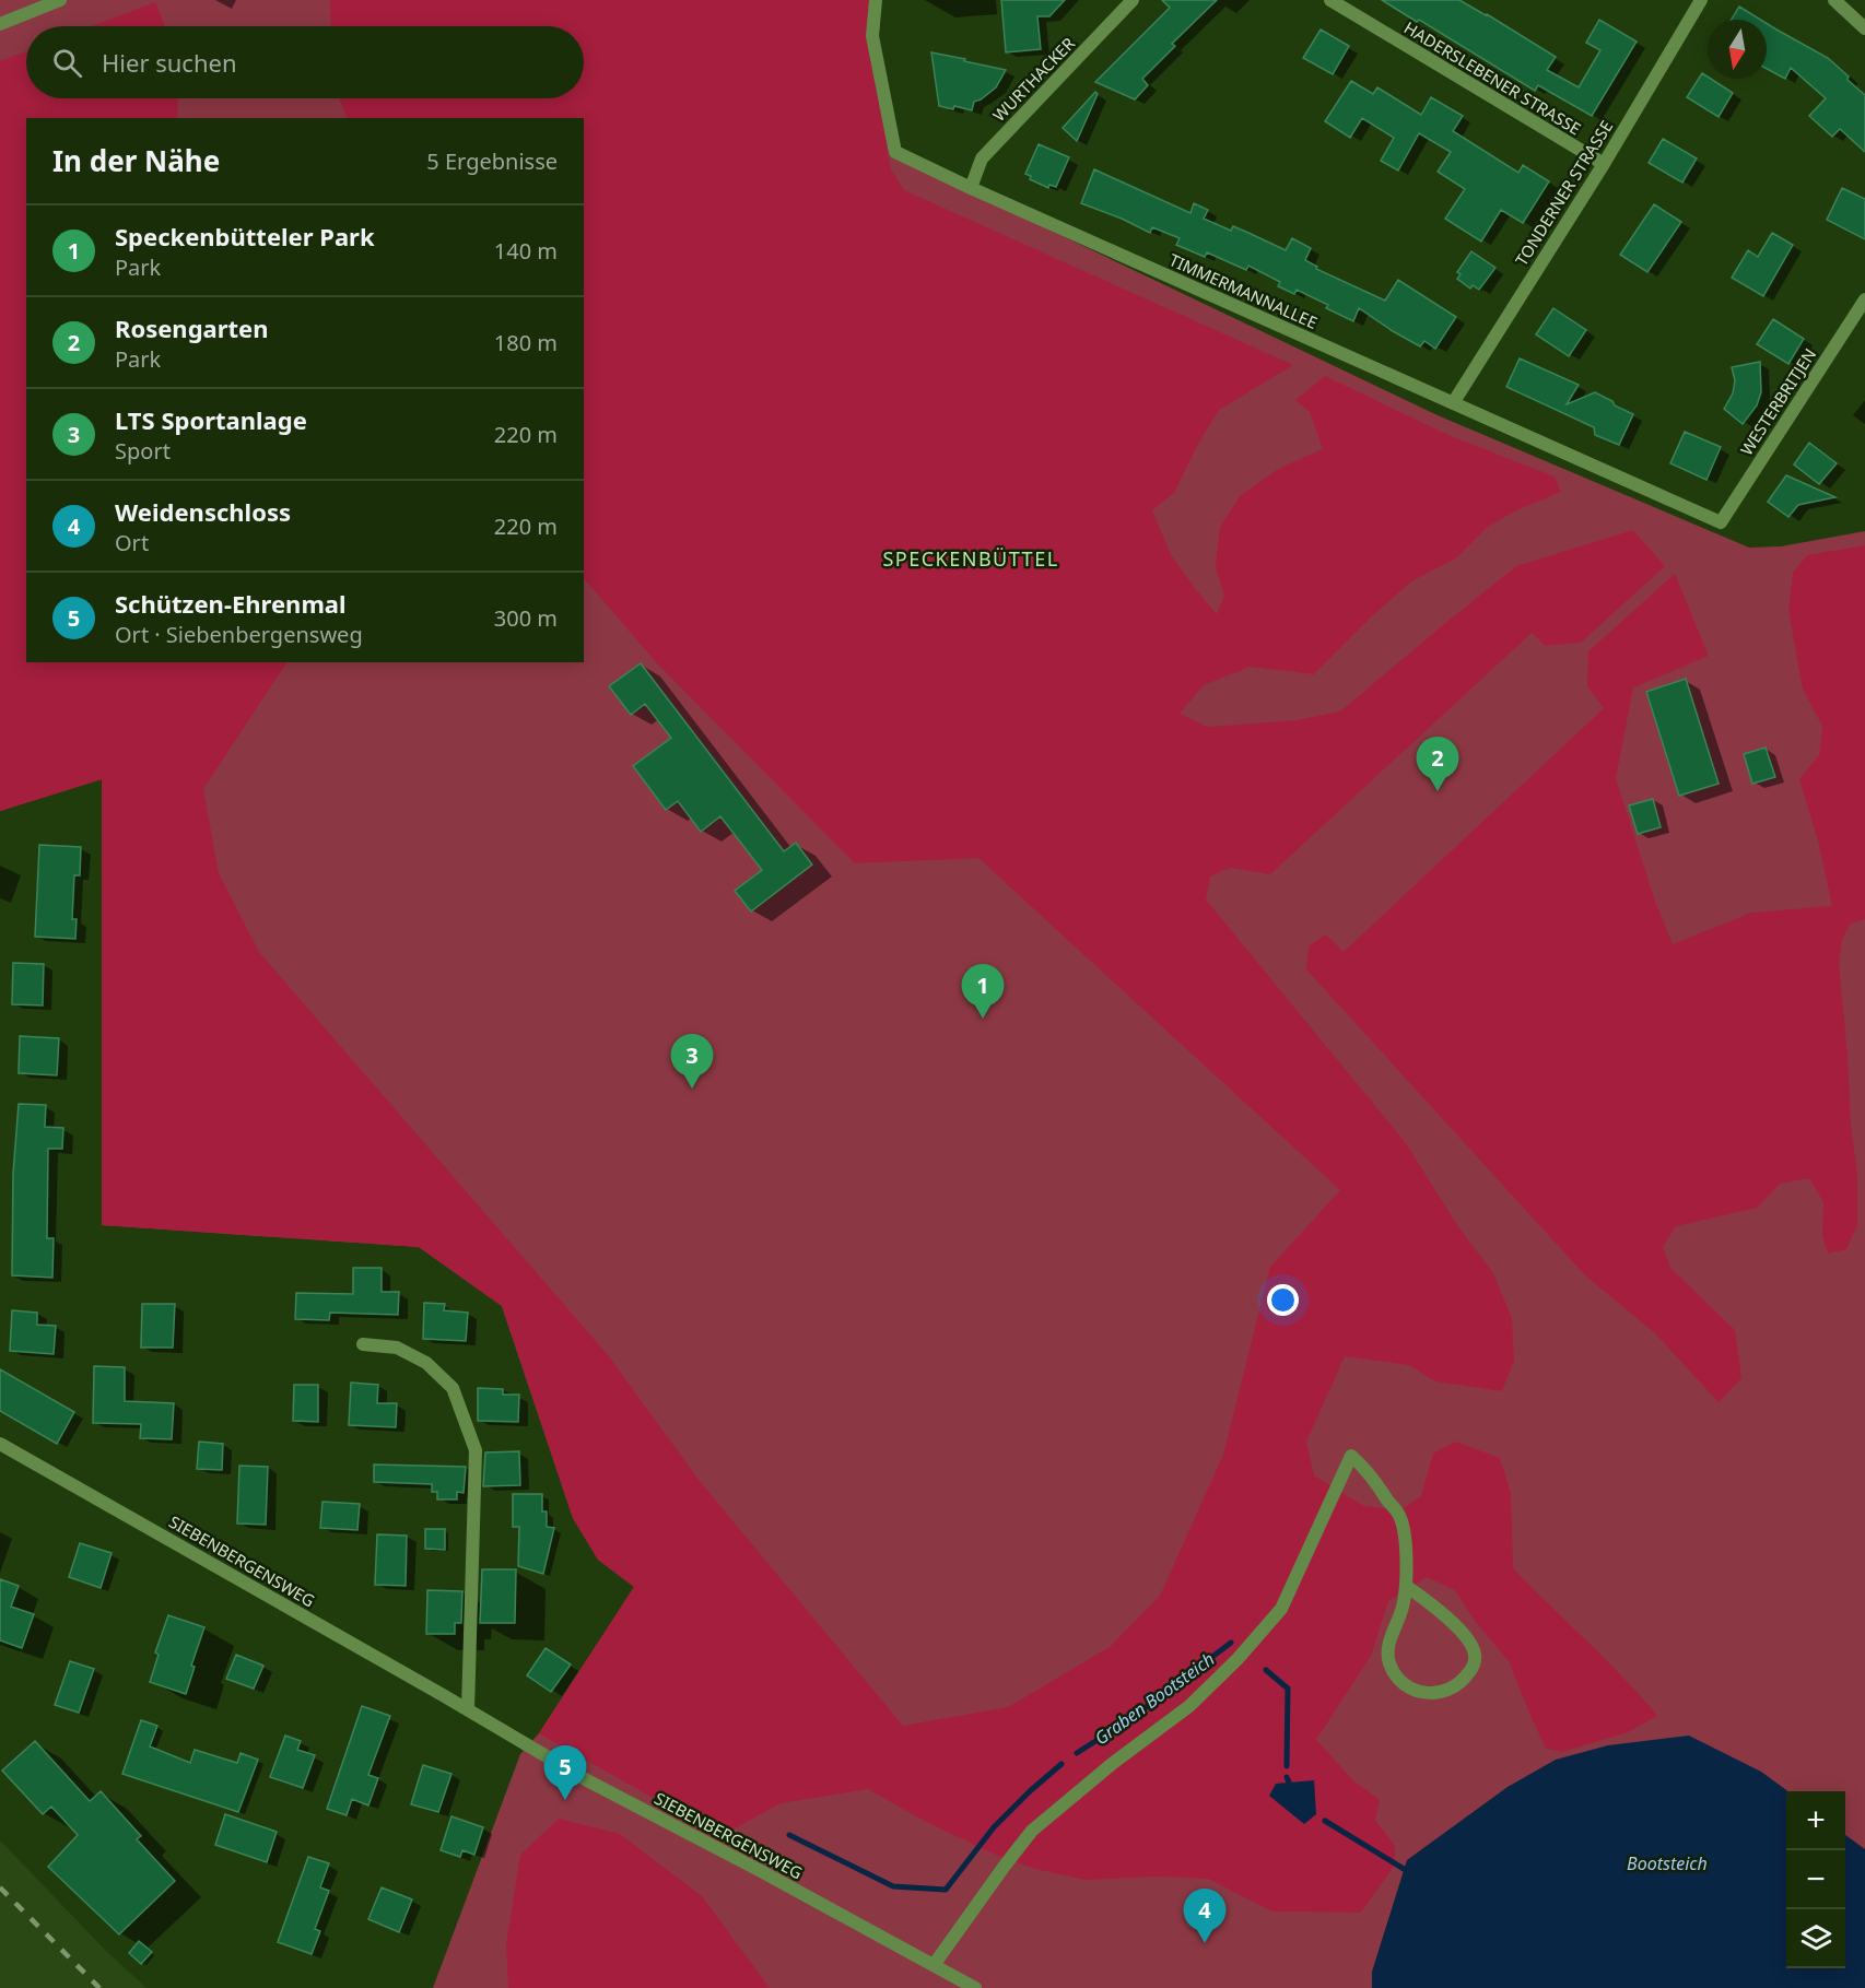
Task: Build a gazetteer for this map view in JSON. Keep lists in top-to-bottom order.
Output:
{
  "streets": {
    "street": [
      "HADERSLEBENER STRASSE",
      "WURTHACKER",
      "TONDERNER STRASSE",
      "TIMMERMANNALLEE",
      "WESTERBRITJEN",
      "SIEBENBERGENSWEG"
    ]
  },
  "crossings": [
    ["HADERSLEBENER STRASSE", "TONDERNER STRASSE"],
    ["WURTHACKER", "TIMMERMANNALLEE"],
    ["TONDERNER STRASSE", "TIMMERMANNALLEE"],
    ["TIMMERMANNALLEE", "WESTERBRITJEN"]
  ],
  "districts": ["SPECKENBÜTTEL"],
  "water": ["Graben Bootsteich", "Bootsteich"],
  "north": "bottom",
  "page": {
    "search": "Hier suchen",
    "heading": ["In der Nähe", "5 Ergebnisse"],
    "list": [
      {
        "mark": "1",
        "name": "Speckenbütteler Park",
        "note": "Park",
        "value": "140 m"
      },
      {
        "mark": "2",
        "name": "Rosengarten",
        "note": "Park",
        "value": "180 m"
      },
      {
        "mark": "3",
        "name": "LTS Sportanlage",
        "note": "Sport",
        "value": "220 m"
      },
      {
        "mark": "4",
        "name": "Weidenschloss",
        "note": "Ort",
        "value": "220 m"
      },
      {
        "mark": "5",
        "name": "Schützen-Ehrenmal",
        "note": "Ort · Siebenbergensweg",
        "value": "300 m"
      }
    ],
    "pins": [
      "2",
      "1",
      "3",
      "5",
      "4"
    ],
    "map_buttons": ["+", "−"]
  }
}
